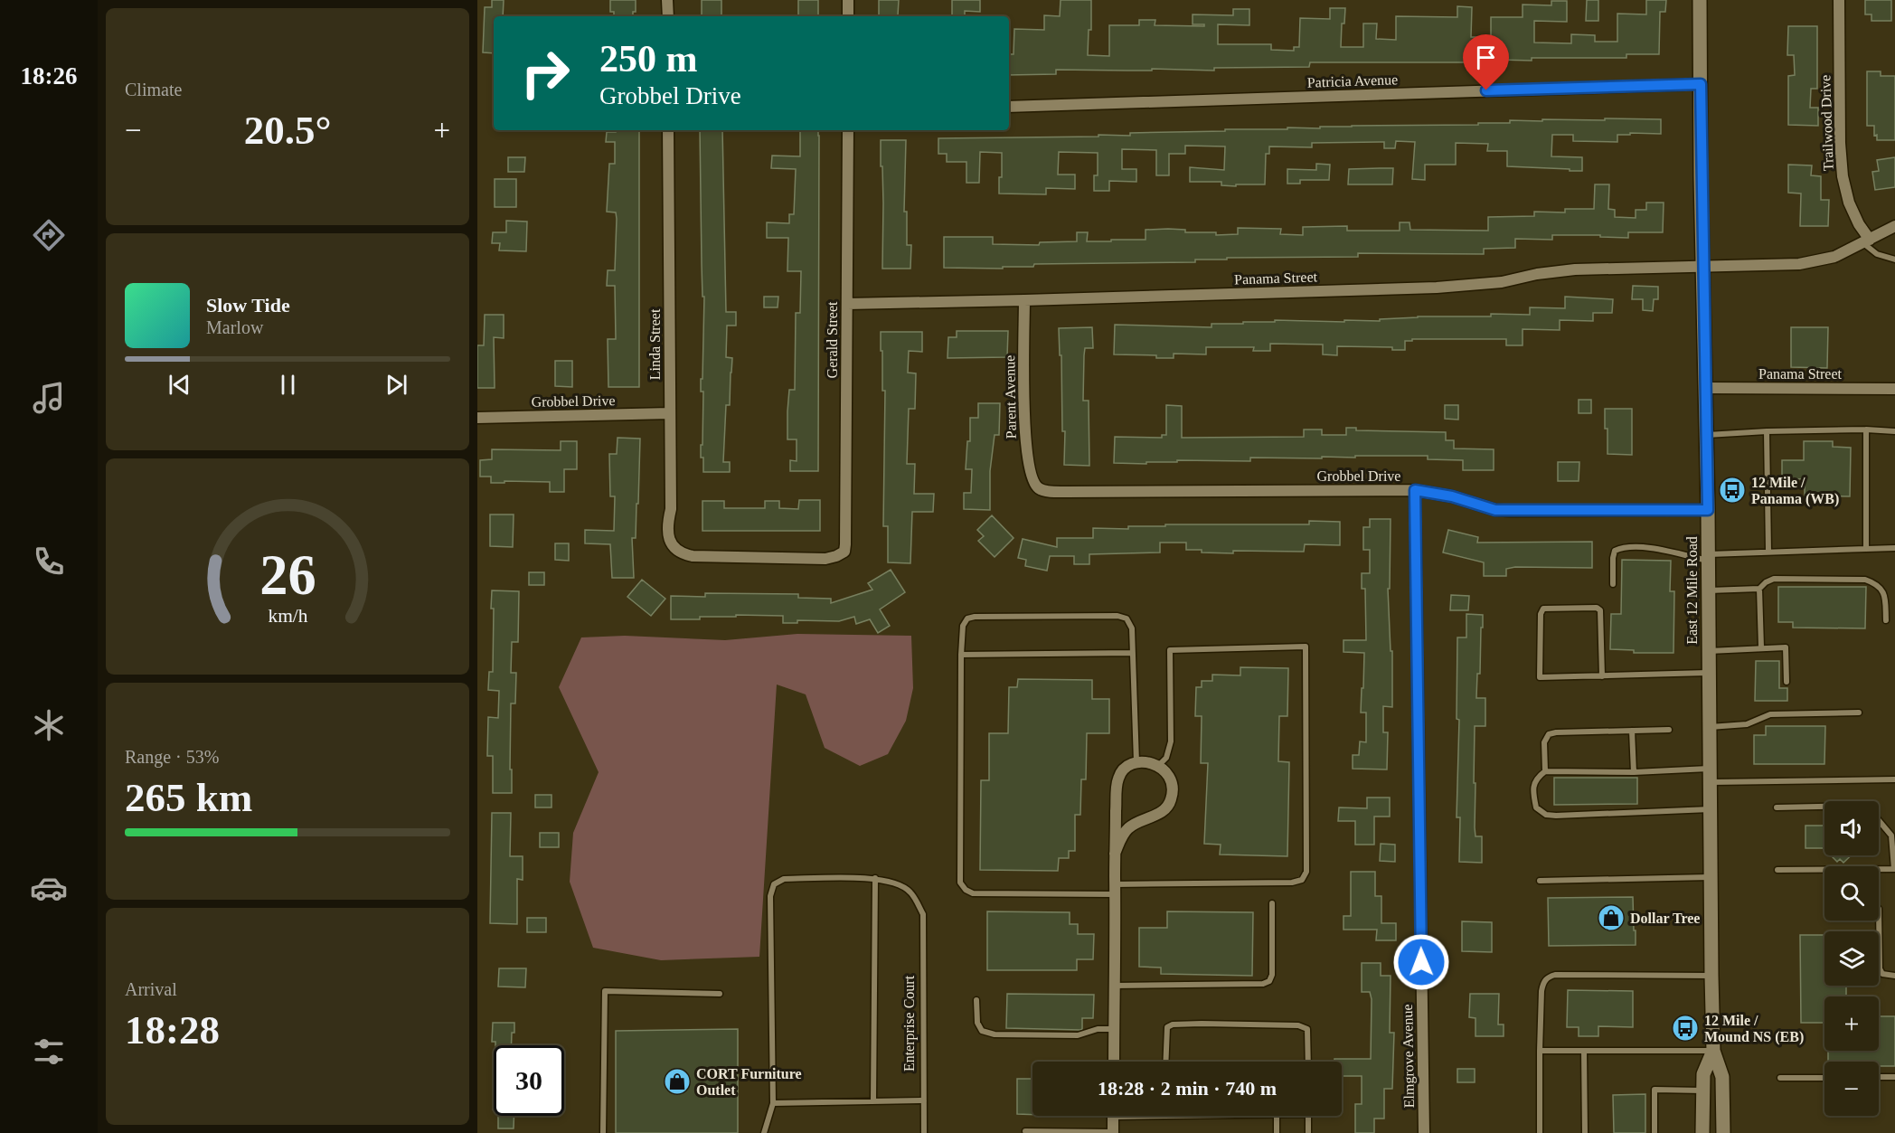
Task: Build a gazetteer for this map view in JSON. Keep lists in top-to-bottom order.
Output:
{
  "streets": {
    "main road": ["East 12 Mile Road"],
    "street": [
      "Patricia Avenue",
      "Trailwood Drive",
      "Panama Street",
      "Gerald Street",
      "Linda Street",
      "Parent Avenue",
      "Grobbel Drive",
      "Elmgrove Avenue"
    ],
    "lane": ["Enterprise Court"]
  },
  "crossings": [
    ["Patricia Avenue", "East 12 Mile Road"],
    ["Trailwood Drive", "Panama Street"],
    ["Panama Street", "Gerald Street"],
    ["Panama Street", "Parent Avenue"],
    ["Panama Street", "East 12 Mile Road"],
    ["Gerald Street", "Linda Street"],
    ["Linda Street", "Grobbel Drive"],
    ["Parent Avenue", "Grobbel Drive"],
    ["Grobbel Drive", "East 12 Mile Road"],
    ["Grobbel Drive", "Elmgrove Avenue"]
  ],
  "places": {
    "bus stop": ["12 Mile / Panama (WB)", "12 Mile / Mound NS (EB)"],
    "shop": ["Dollar Tree", "CORT Furniture Outlet"]
  },
  "page": {
    "tabs": "18:26",
    "tile": [
      "Climate",
      ["Range · 53%", "265 km"],
      ["Arrival", "18:28"]
    ],
    "turn": ["250 m", "Grobbel Drive"],
    "heat": ["−", "20.5°", "+"],
    "song": ["Slow Tide", "Marlow"],
    "map_buttons": ["+", "−"],
    "limit": "30",
    "trip": "18:28 · 2 min · 740 m",
    "gauge": ["26", "km/h"]
  }
}
